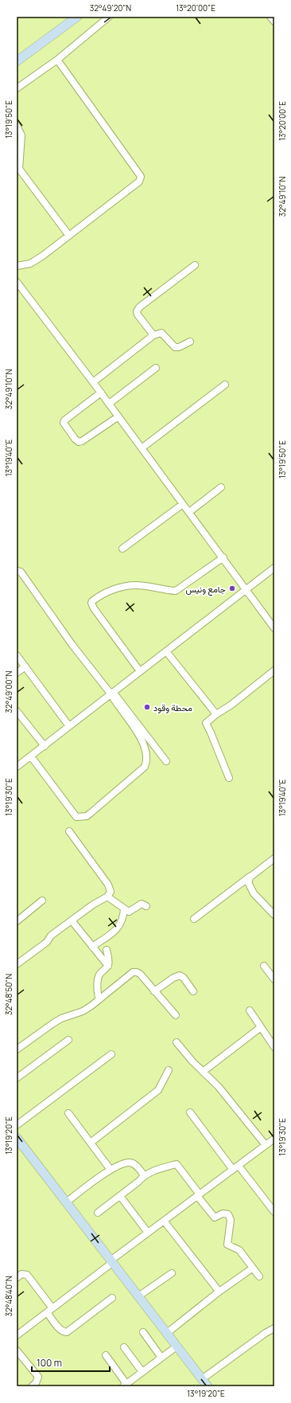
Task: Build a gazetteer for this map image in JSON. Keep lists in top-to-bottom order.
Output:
{
  "places": ["جامع ونيس", "محطة وقود"],
  "scale_bar": "100 m",
  "coordinates": [
    "32°49'20\"N",
    "13°20'00\"E",
    "13°19'50\"E",
    "32°49'10\"N",
    "13°19'40\"E",
    "32°49'00\"N",
    "13°19'30\"E",
    "32°48'50\"N",
    "13°19'20\"E",
    "32°48'40\"N"
  ]
}
